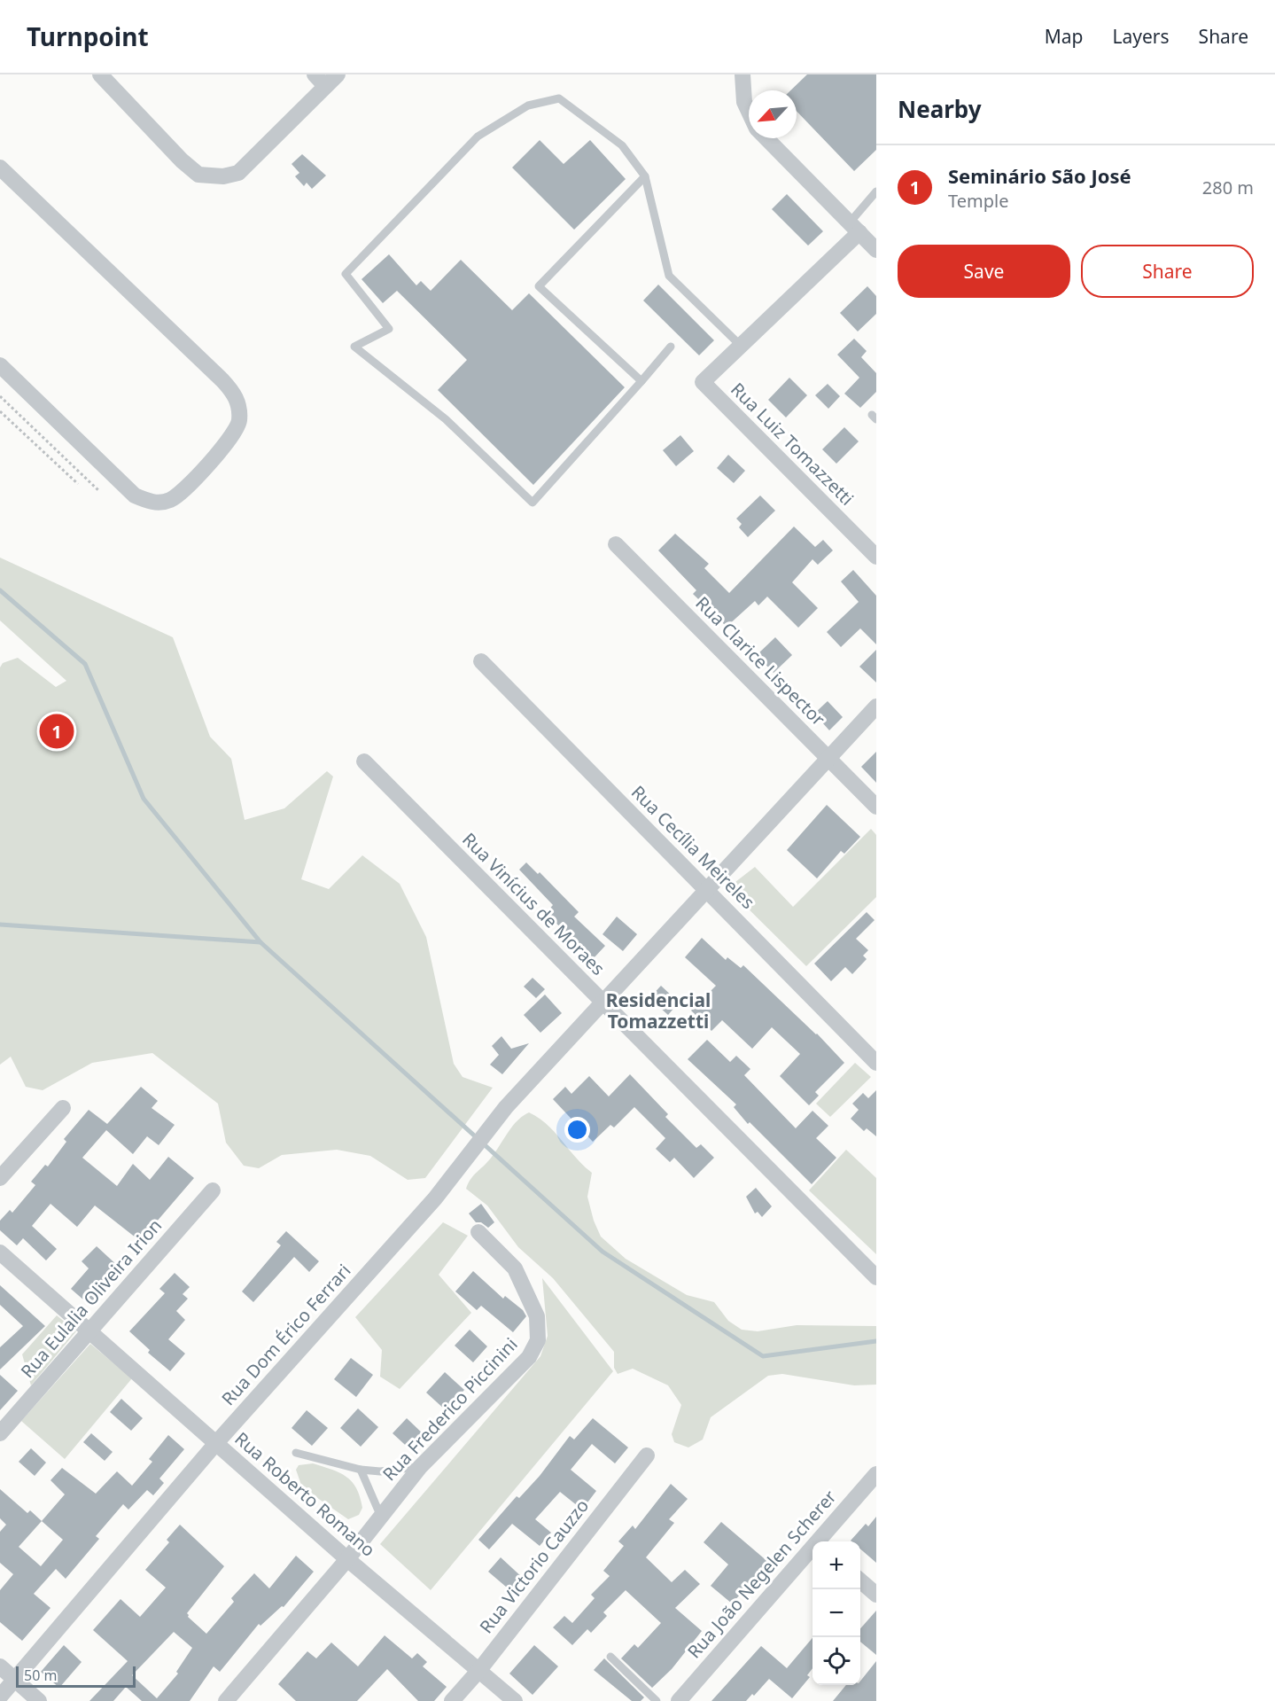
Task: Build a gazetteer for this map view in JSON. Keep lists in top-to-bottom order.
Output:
{
  "streets": {
    "street": [
      "Rua Luiz Tomazzetti",
      "Rua Clarice Lispector",
      "Rua Cecília Meireles",
      "Rua Vinícius de Moraes",
      "Rua Eulalia Oliveira Irion",
      "Rua Dom Érico Ferrari",
      "Rua Frederico Piccinini",
      "Rua Roberto Romano",
      "Rua Victorio Cauzzo",
      "Rua João Negelen Scherer"
    ]
  },
  "crossings": [
    ["Rua Clarice Lispector", "Rua Dom Érico Ferrari"],
    ["Rua Cecília Meireles", "Rua Dom Érico Ferrari"],
    ["Rua Vinícius de Moraes", "Rua Dom Érico Ferrari"],
    ["Rua Eulalia Oliveira Irion", "Rua Roberto Romano"],
    ["Rua Dom Érico Ferrari", "Rua Roberto Romano"],
    ["Rua Frederico Piccinini", "Rua Roberto Romano"],
    ["Rua Roberto Romano", "Rua Victorio Cauzzo"]
  ],
  "districts": ["Residencial Tomazzetti"],
  "scale_bar": "50 m",
  "north": "bottom left",
  "page": {
    "header": "Turnpoint",
    "nav": ["Map", "Layers", "Share"],
    "heading": "Nearby",
    "list": [
      {
        "mark": "1",
        "name": "Seminário São José",
        "note": "Temple",
        "value": "280 m"
      }
    ],
    "buttons": ["Save", "Share"],
    "pins": "1",
    "map_buttons": ["+", "−"],
    "scale": "50 m"
  }
}
